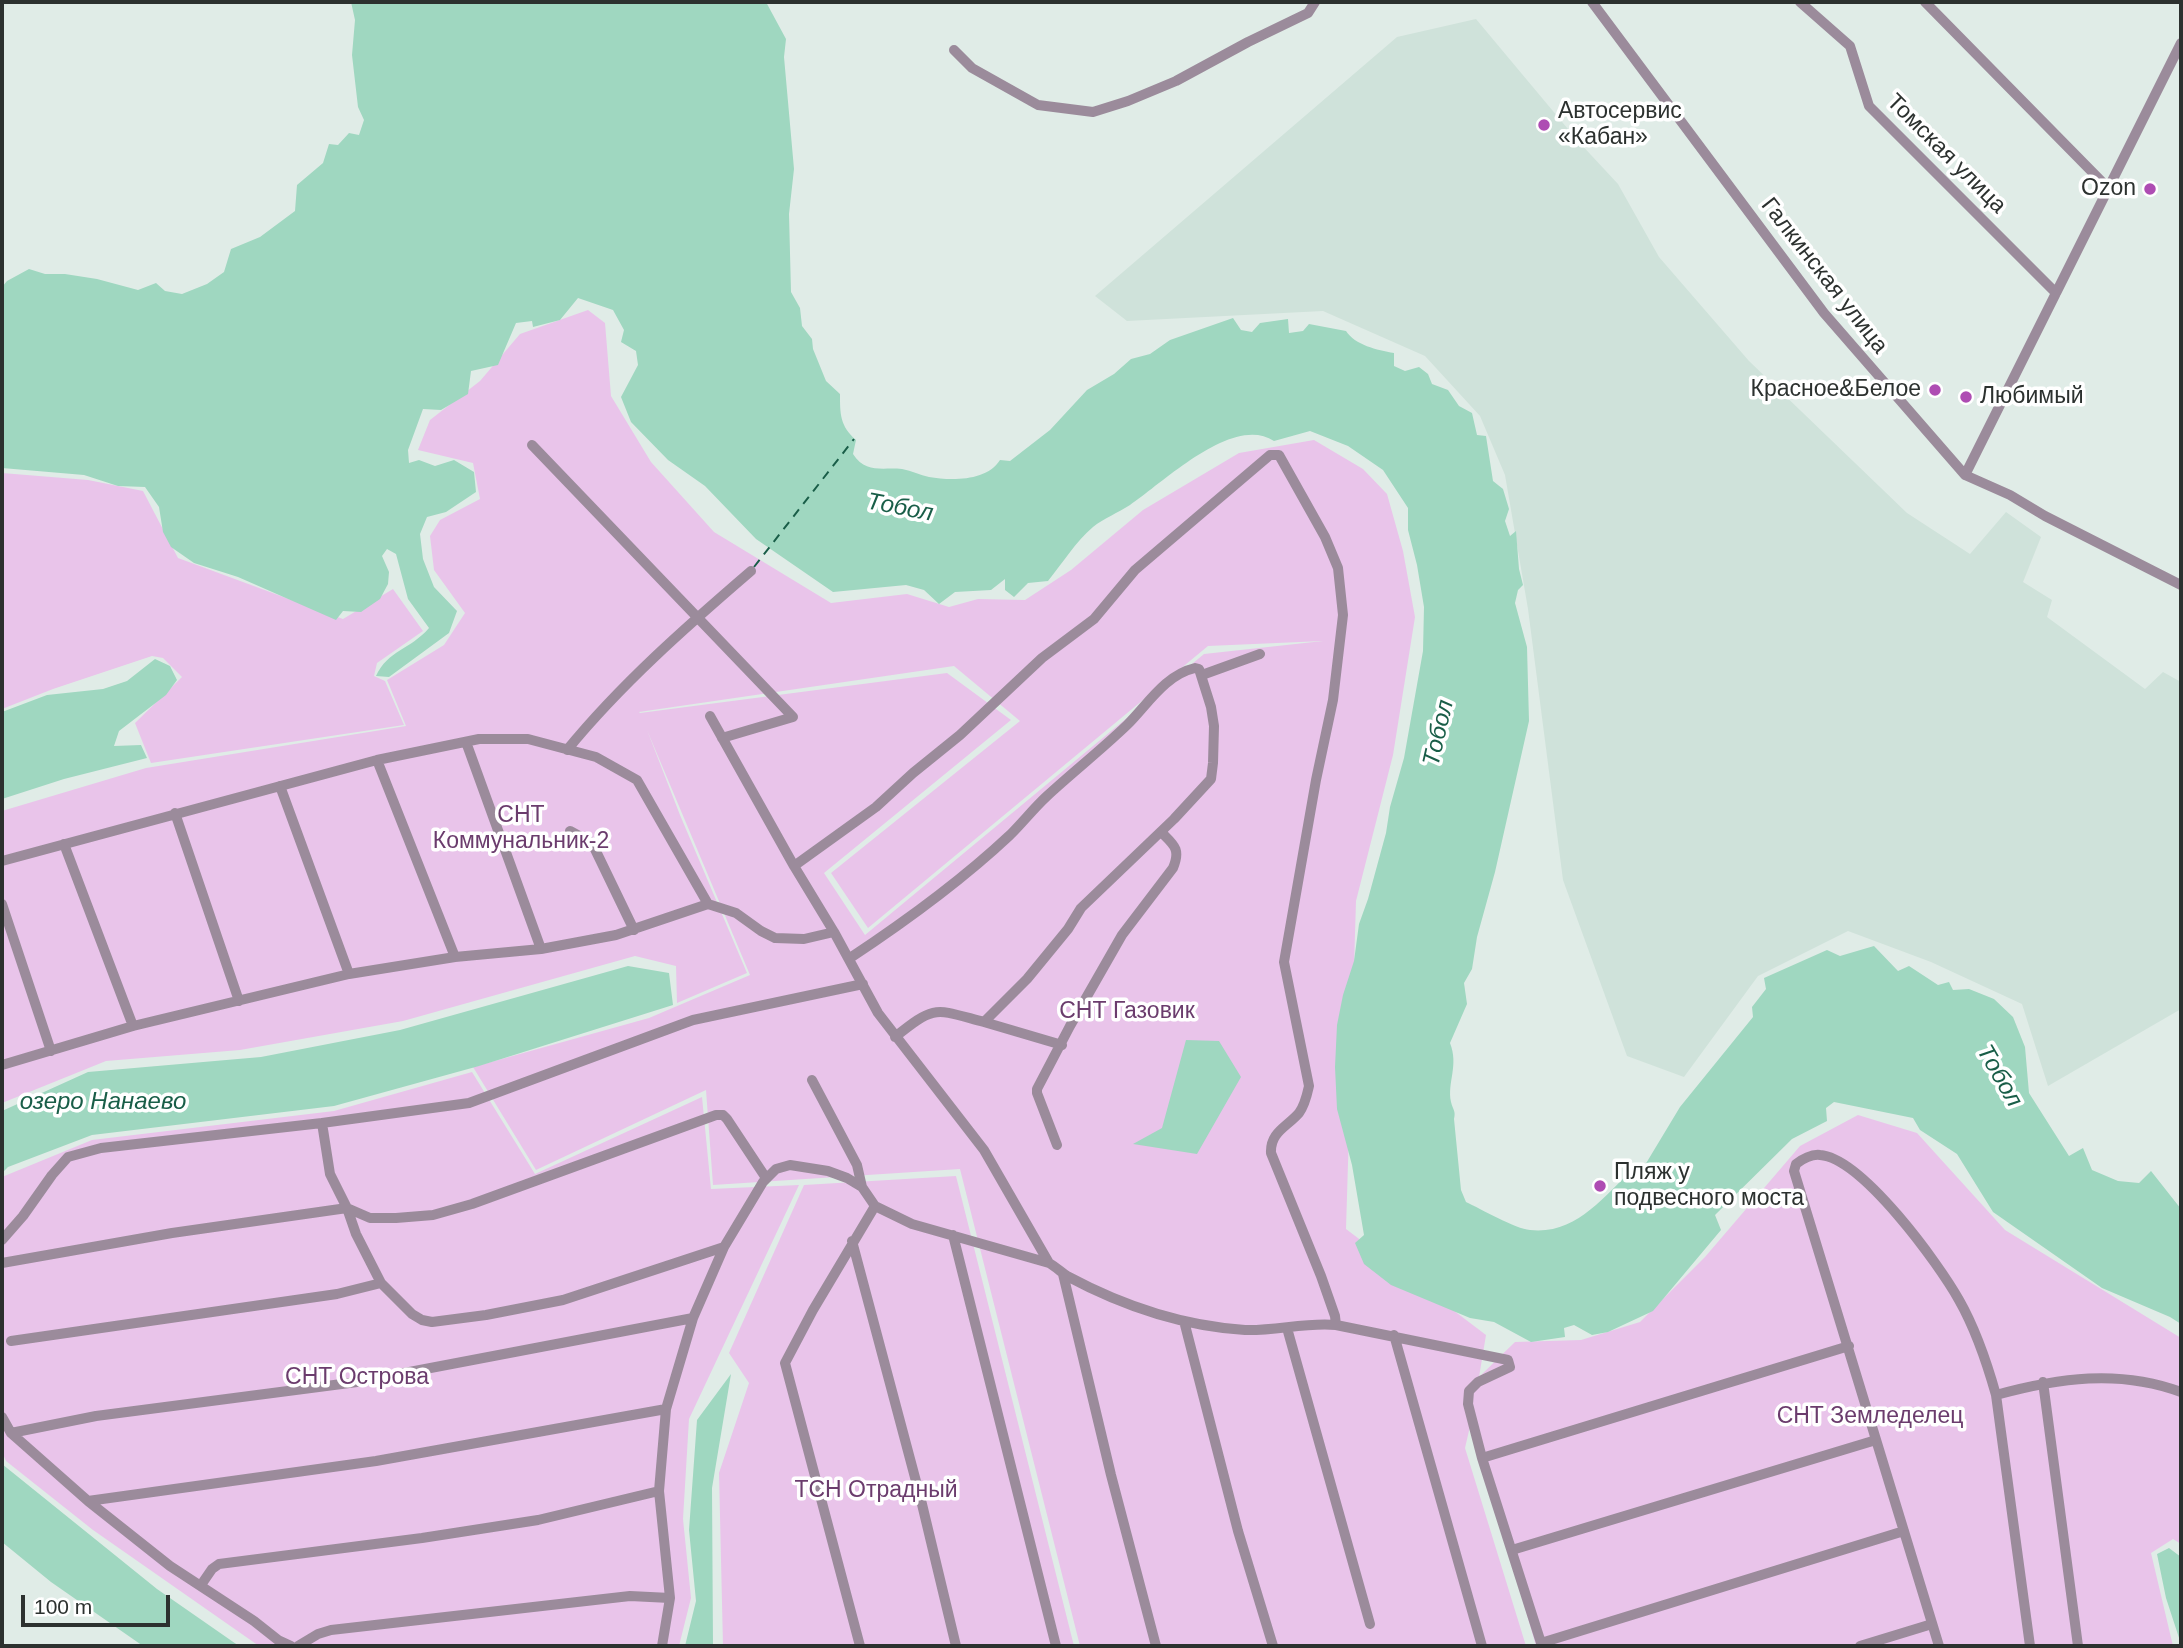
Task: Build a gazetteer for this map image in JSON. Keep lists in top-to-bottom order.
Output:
{
  "streets": {
    "street": ["Томская улица", "Галкинская улица"]
  },
  "water": ["Тобол", "озеро Нанаево"],
  "parks": [
    "СНТ Коммунальник-2",
    "СНТ Газовик",
    "СНТ Острова",
    "СНТ Земледелец",
    "ТСН Отрадный"
  ],
  "places": [
    "Автосервис «Кабан»",
    "Ozon",
    "Красное&Белое",
    "Любимый",
    "Пляж у подвесного моста"
  ],
  "scale_bar": "100 m"
}
